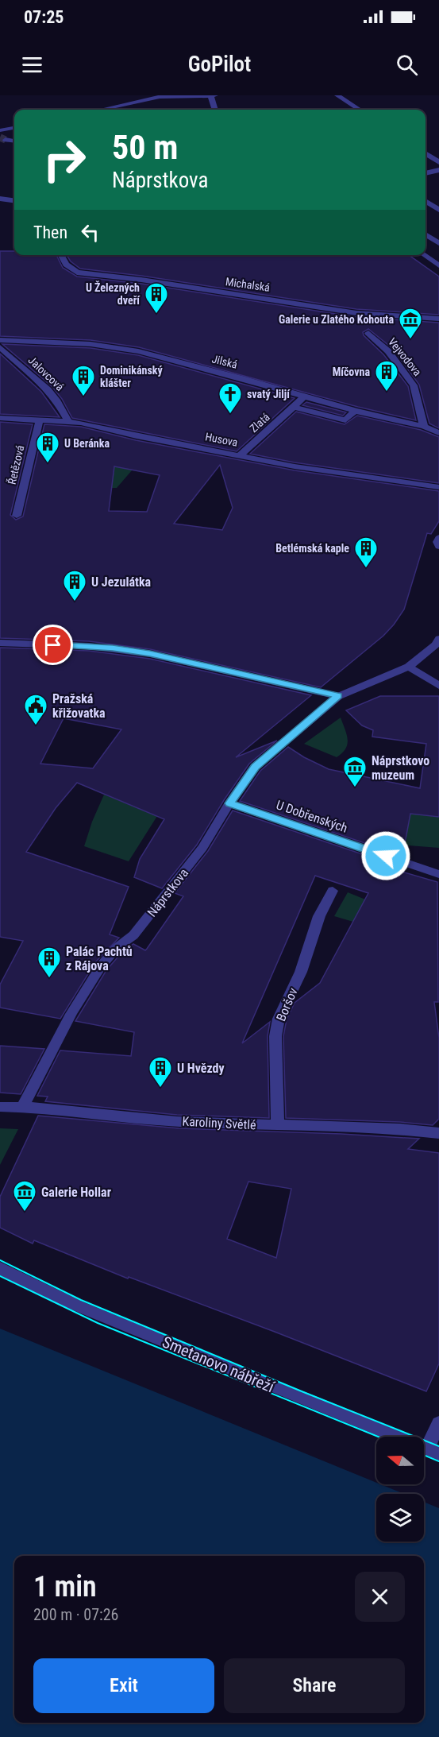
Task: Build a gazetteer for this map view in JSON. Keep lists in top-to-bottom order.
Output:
{
  "streets": {
    "street": [
      "Michalská",
      "Vejvodova",
      "Jilská",
      "Jalovcová",
      "Zlatá",
      "Husova",
      "Řetězová",
      "U Dobřenských",
      "Náprstkova",
      "Boršov",
      "Karoliny Světlé",
      "Smetanovo nábřeží"
    ]
  },
  "crossings": [
    ["Michalská", "Vejvodova"],
    ["Vejvodova", "Jilská"],
    ["Jilská", "Zlatá"],
    ["Jalovcová", "Husova"],
    ["Zlatá", "Husova"],
    ["Husova", "Řetězová"],
    ["U Dobřenských", "Náprstkova"],
    ["Náprstkova", "Karoliny Světlé"],
    ["Boršov", "Karoliny Světlé"]
  ],
  "places": {
    "building": [
      "U Železných dveří",
      "Míčovna",
      "Dominikánský klášter",
      "U Beránka",
      "Betlémská kaple",
      "U Jezulátka",
      "Palác Pachtů z Rájova",
      "U Hvězdy"
    ],
    "museum": ["Galerie u Zlatého Kohouta", "Náprstkovo muzeum", "Galerie Hollar"],
    "church": ["svatý Jiljí"],
    "public building": ["Pražská křižovatka"]
  },
  "north": "left",
  "page": {
    "status": "07:25",
    "header": "GoPilot",
    "turn": ["50 m", "Náprstkova"],
    "then": "Then",
    "heading": ["1 min", "200 m · 07:26"],
    "buttons": ["Exit", "Share"]
  }
}
